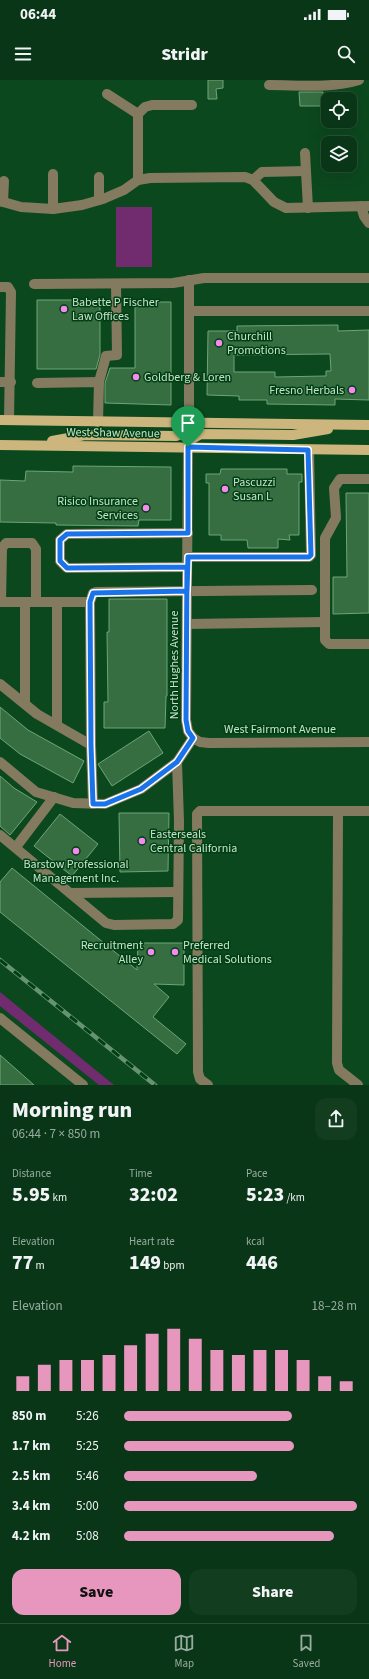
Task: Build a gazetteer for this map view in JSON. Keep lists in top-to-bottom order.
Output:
{
  "streets": {
    "main road": ["West Shaw Avenue"],
    "street": ["North Hughes Avenue", "West Fairmont Avenue"]
  },
  "crossings": [
    ["West Shaw Avenue", "North Hughes Avenue"],
    ["North Hughes Avenue", "West Fairmont Avenue"]
  ],
  "places": [
    "Babette P Fischer Law Offices",
    "Churchill Promotions",
    "Goldberg & Loren",
    "Fresno Herbals",
    "Pascuzzi Susan L",
    "Risico Insurance Services",
    "Easterseals Central California",
    "Barstow Professional Management Inc.",
    "Recruitment Alley",
    "Preferred Medical Solutions"
  ],
  "page": {
    "status": "06:44",
    "header": "Stridr",
    "heading": ["Morning run", "06:44 · 7 × 850 m"],
    "stats": [
      ["Distance", "5.95 km"],
      ["Time", "32:02"],
      ["Pace", "5:23 /km"],
      ["Elevation", "77 m"],
      ["Heart rate", "149 bpm"],
      ["kcal", "446"]
    ],
    "chart": ["Elevation", "18–28 m"],
    "list": [
      {
        "name": "850 m",
        "note": "5:26"
      },
      {
        "name": "1.7 km",
        "note": "5:25"
      },
      {
        "name": "2.5 km",
        "note": "5:46"
      },
      {
        "name": "3.4 km",
        "note": "5:00"
      },
      {
        "name": "4.2 km",
        "note": "5:08"
      }
    ],
    "buttons": ["Save", "Share"],
    "tabs": ["Home", "Map", "Saved"]
  }
}
